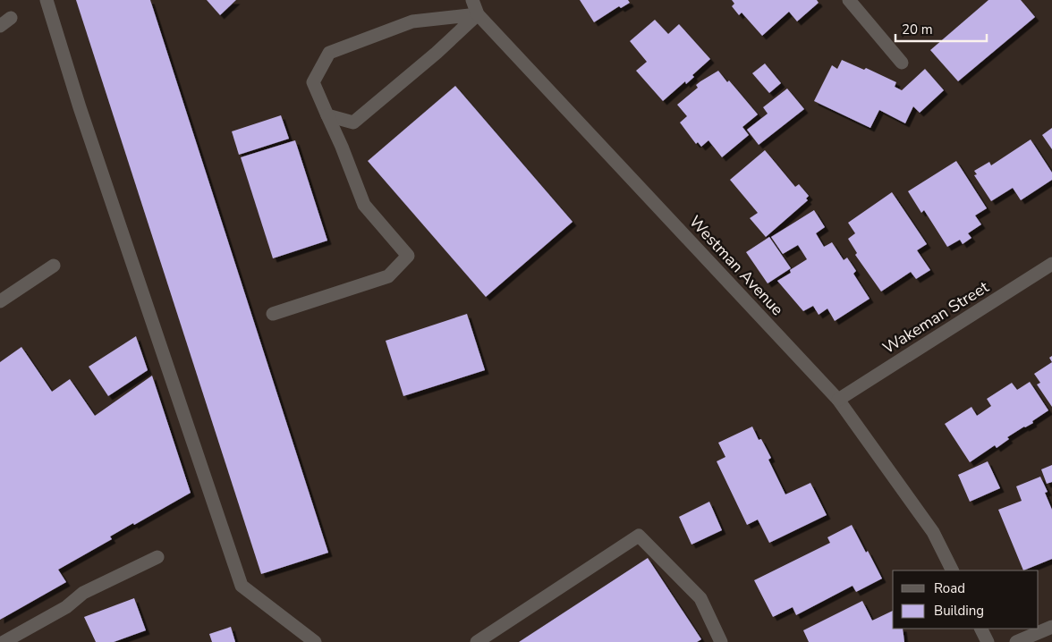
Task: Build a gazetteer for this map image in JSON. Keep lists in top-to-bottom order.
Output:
{
  "streets": {
    "street": ["Westman Avenue", "Wakeman Street"]
  },
  "crossings": [
    ["Westman Avenue", "Wakeman Street"]
  ],
  "legend": ["Road", "Building"],
  "scale_bar": "20 m"
}
